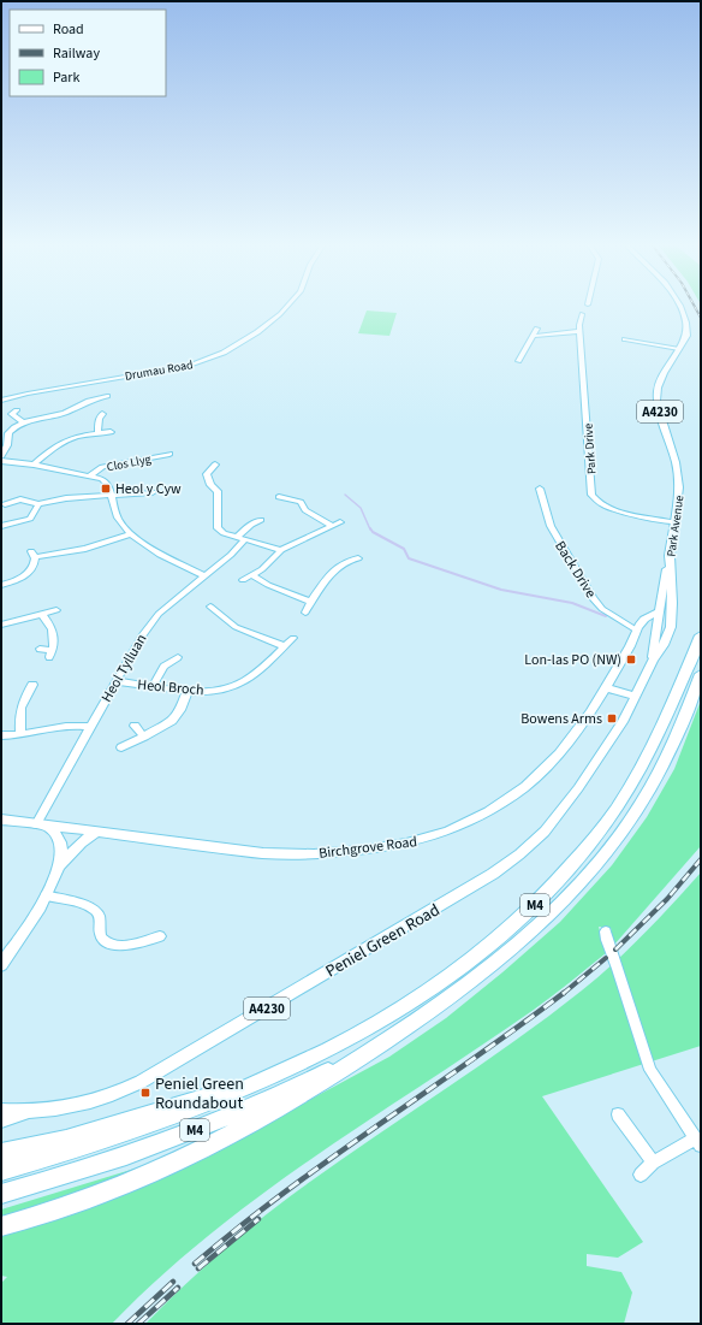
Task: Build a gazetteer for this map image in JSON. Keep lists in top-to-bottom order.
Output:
{
  "streets": {
    "highway": ["M4"],
    "main road": [
      "A4230",
      "Park Avenue",
      "Birchgrove Road",
      "Peniel Green Road"
    ],
    "street": [
      "Drumau Road",
      "Park Drive",
      "Clos Llyg",
      "Back Drive",
      "Heol Tylluan",
      "Heol Broch"
    ]
  },
  "crossings": [
    ["A4230", "Park Avenue"],
    ["Park Drive", "Park Avenue"],
    ["Park Avenue", "Birchgrove Road"],
    ["Park Avenue", "Peniel Green Road"],
    ["Back Drive", "Birchgrove Road"],
    ["Heol Tylluan", "Heol Broch"],
    ["Heol Tylluan", "Birchgrove Road"]
  ],
  "places": {
    "transit": [
      "Heol y Cyw",
      "Lon-las PO (NW)",
      "Bowens Arms",
      "Peniel Green Roundabout"
    ]
  },
  "legend": ["Road", "Railway", "Park"]
}
